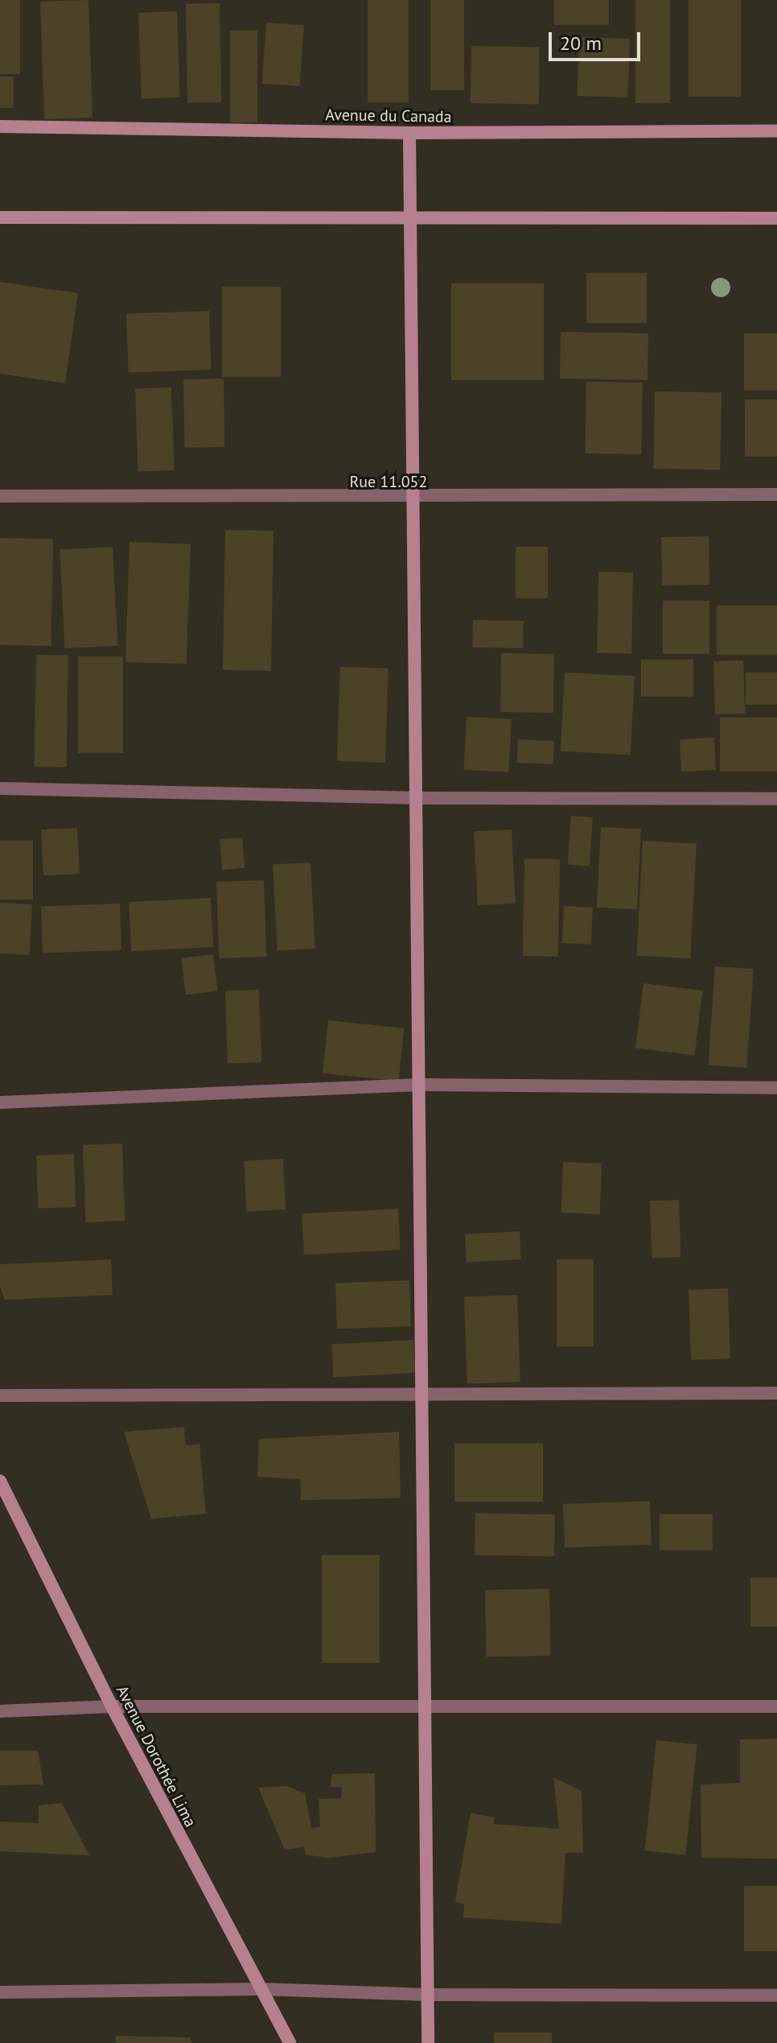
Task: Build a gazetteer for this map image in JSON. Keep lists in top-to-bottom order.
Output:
{
  "streets": {
    "main road": ["Avenue du Canada", "Avenue Dorothée Lima"],
    "street": ["Rue 11.052"]
  },
  "scale_bar": "20 m"
}
